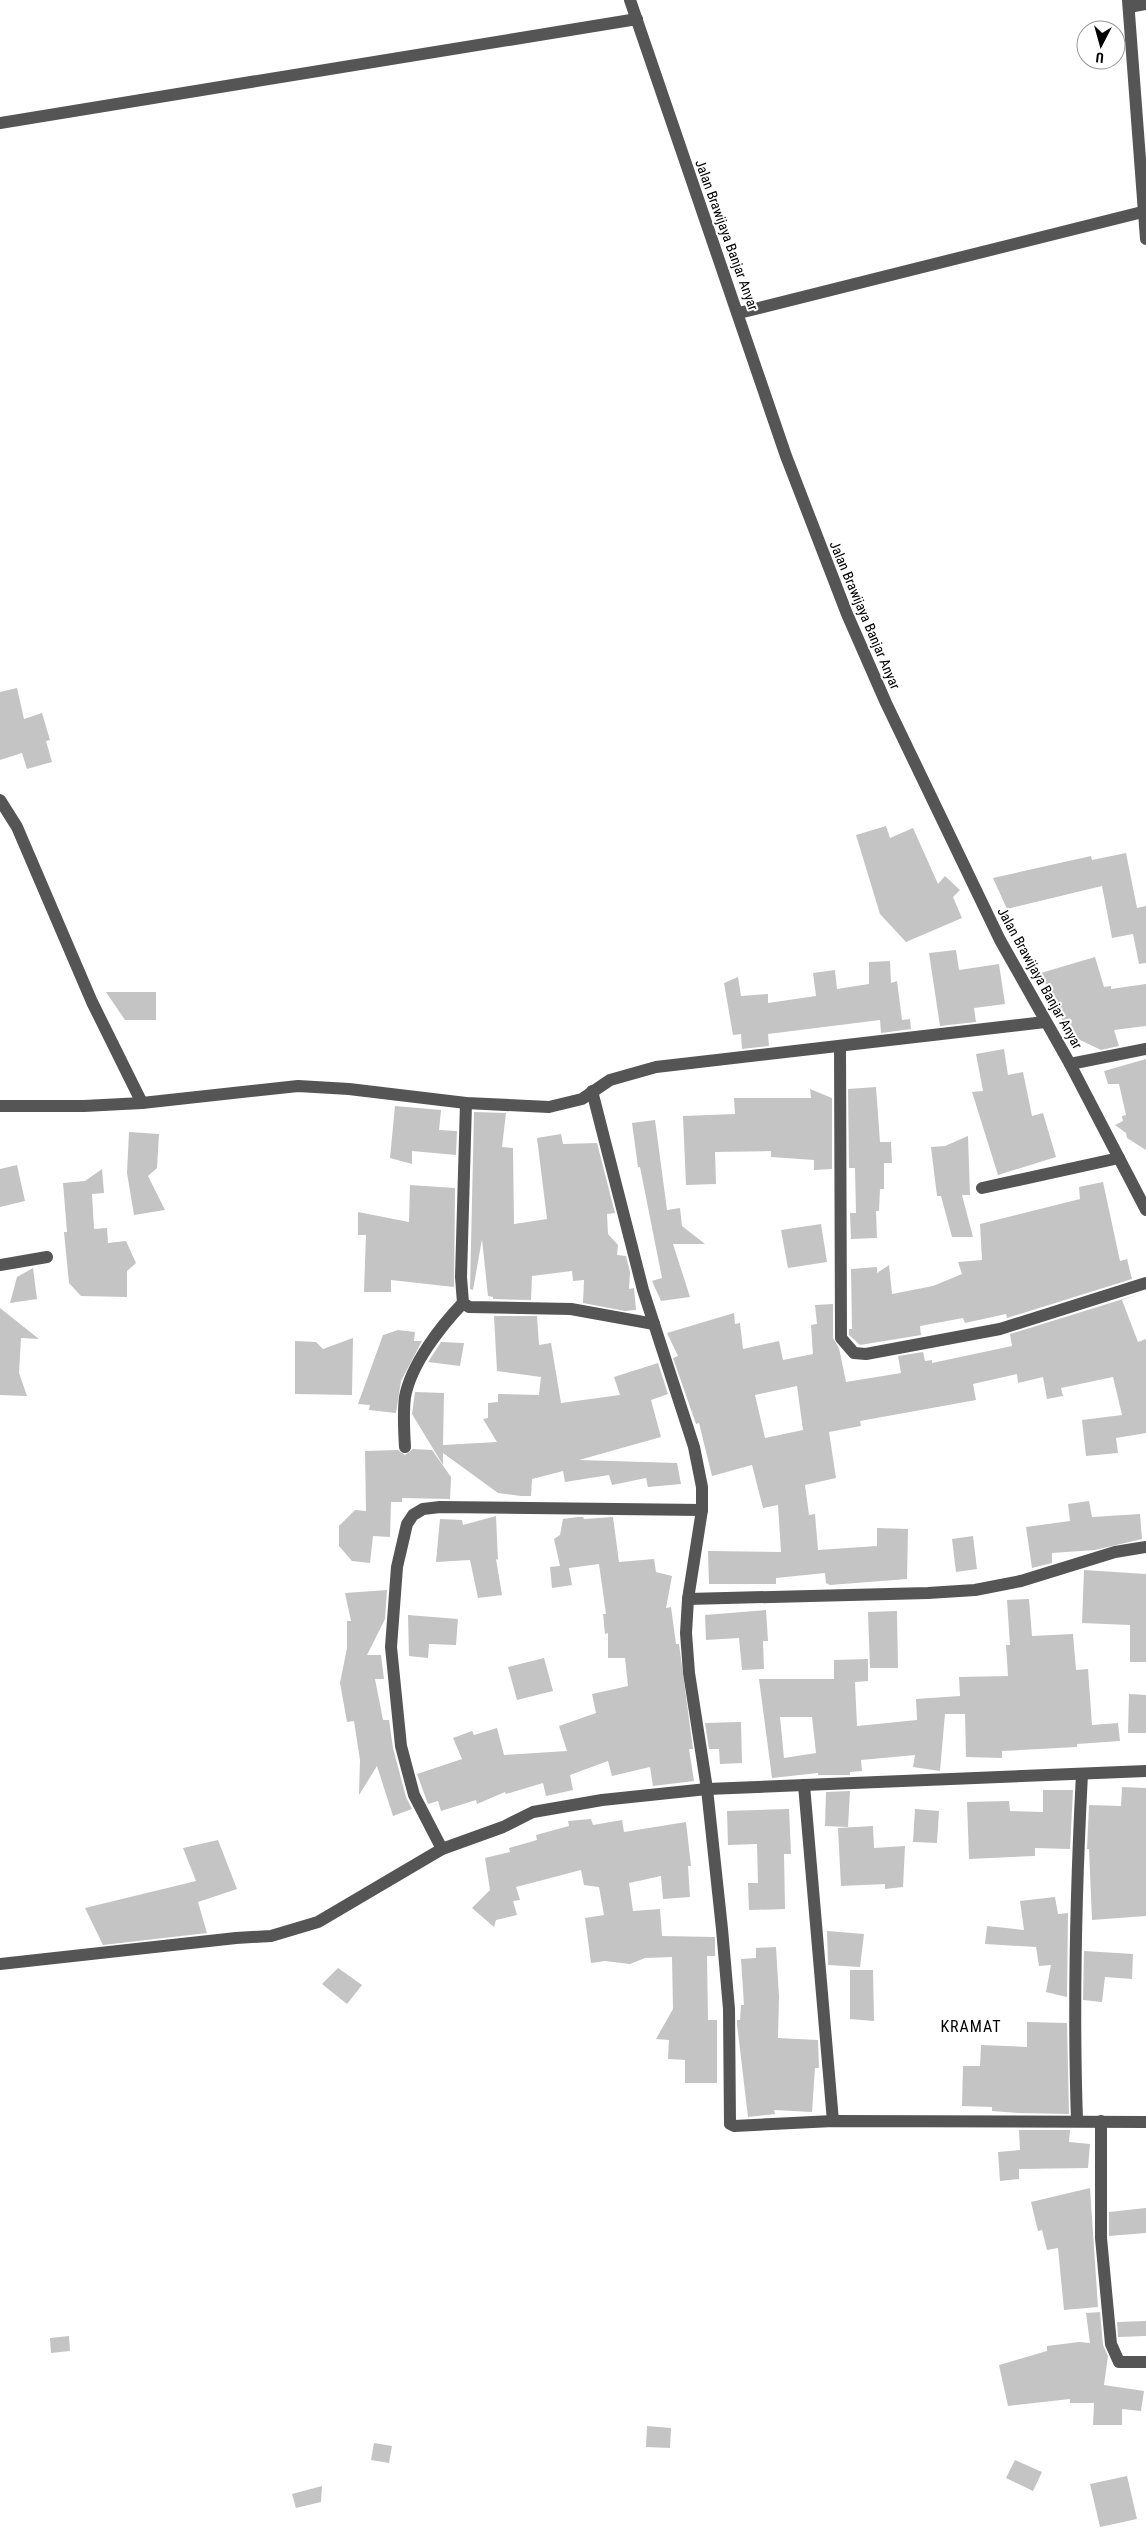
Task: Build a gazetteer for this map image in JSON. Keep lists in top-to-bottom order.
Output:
{
  "streets": {
    "street": ["Jalan Brawijaya Banjar Anyar"]
  },
  "districts": ["KRAMAT"],
  "north": "bottom"
}
